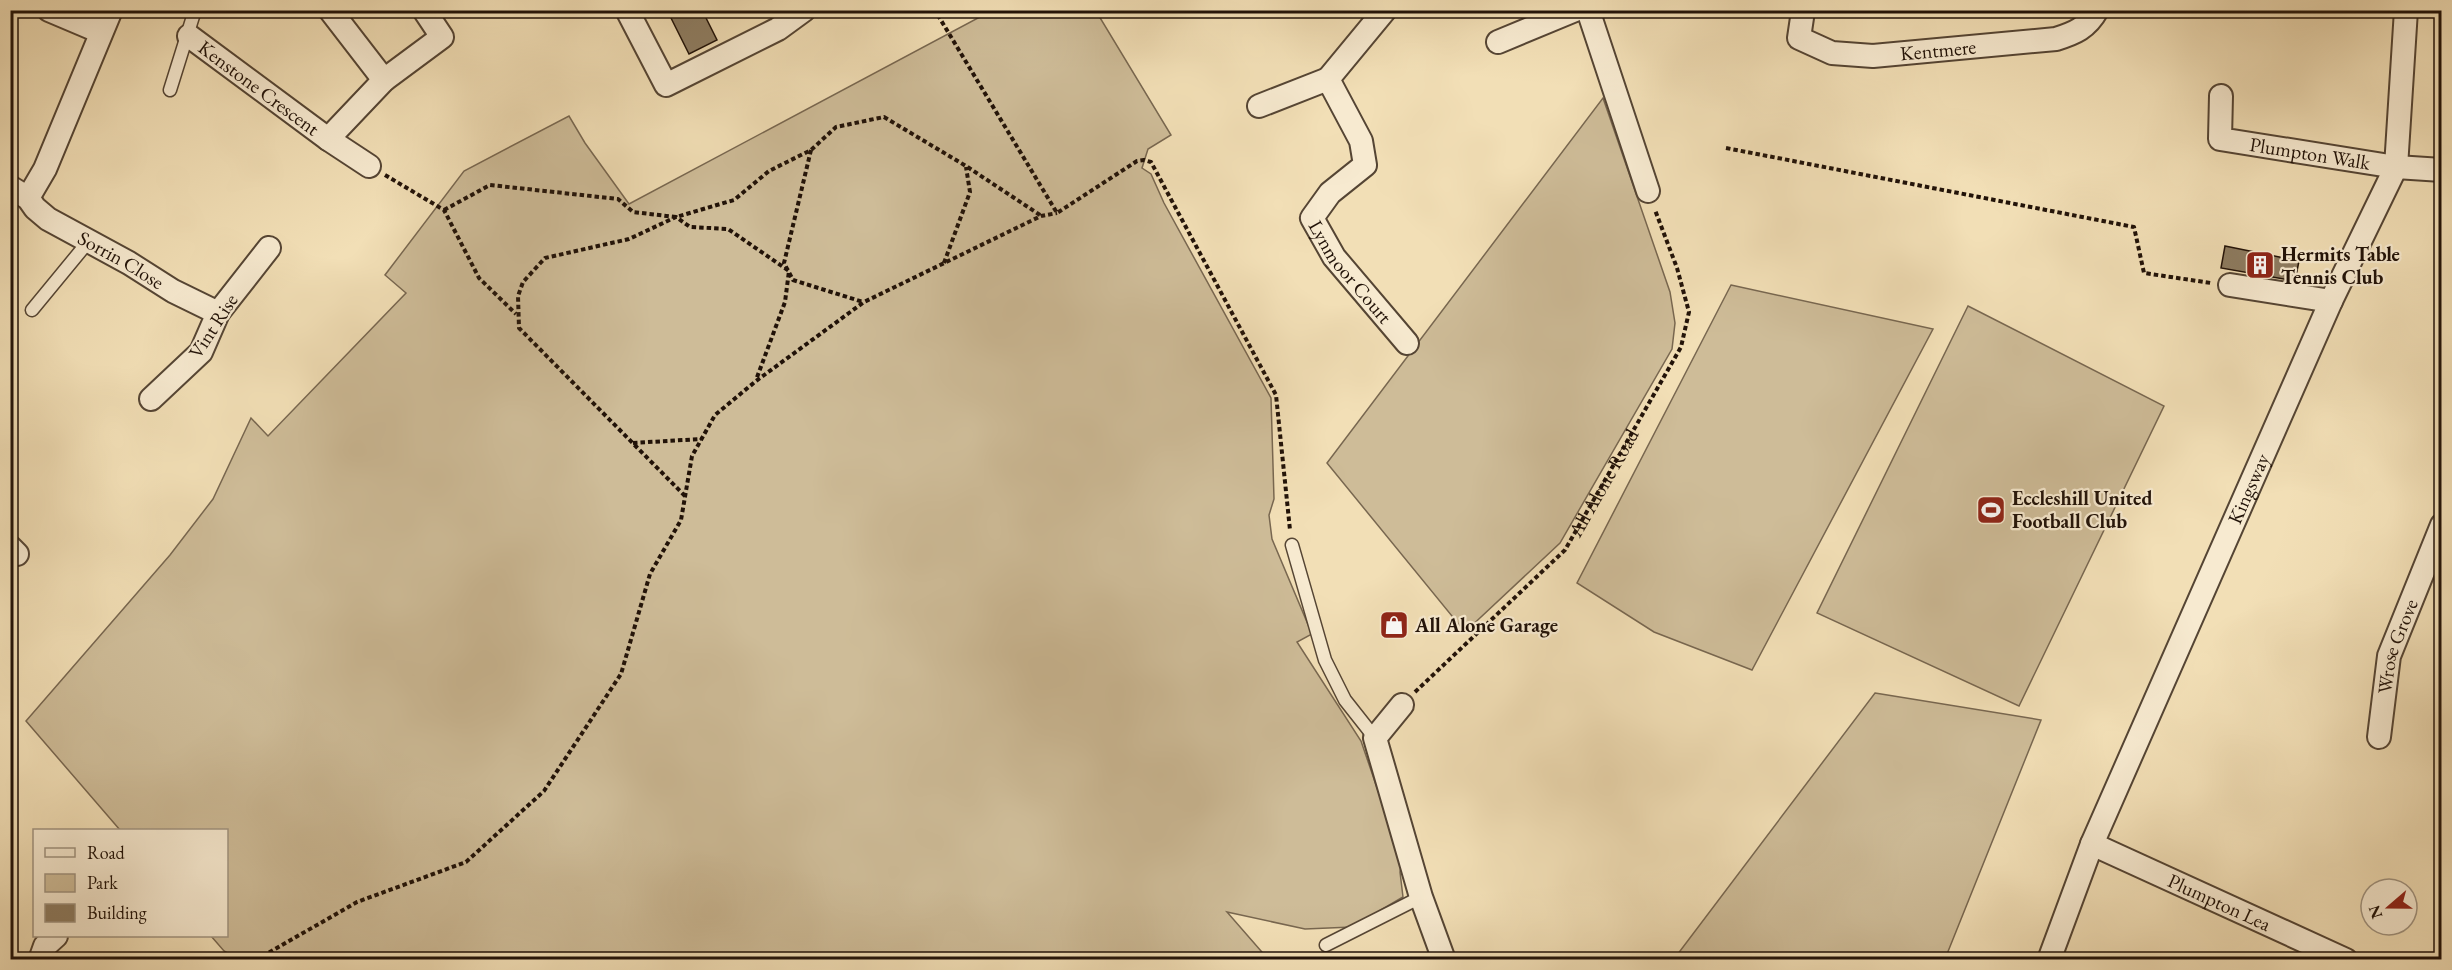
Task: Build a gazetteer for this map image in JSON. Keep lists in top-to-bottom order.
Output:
{
  "streets": {
    "street": [
      "Kentmere",
      "Kenstone Crescent",
      "Plumpton Walk",
      "Sorrin Close",
      "Lynmoor Court",
      "Vint Rise",
      "Kingsway",
      "Wrose Grove",
      "Plumpton Lea"
    ],
    "path": ["All Alone Road"]
  },
  "crossings": [
    ["Plumpton Walk", "Kingsway"],
    ["Sorrin Close", "Vint Rise"],
    ["Kingsway", "Plumpton Lea"]
  ],
  "places": {
    "building": ["Hermits Table Tennis Club"],
    "sports": ["Eccleshill United Football Club"],
    "shop": ["All Alone Garage"]
  },
  "legend": ["Road", "Park", "Building"],
  "north": "left"
}
